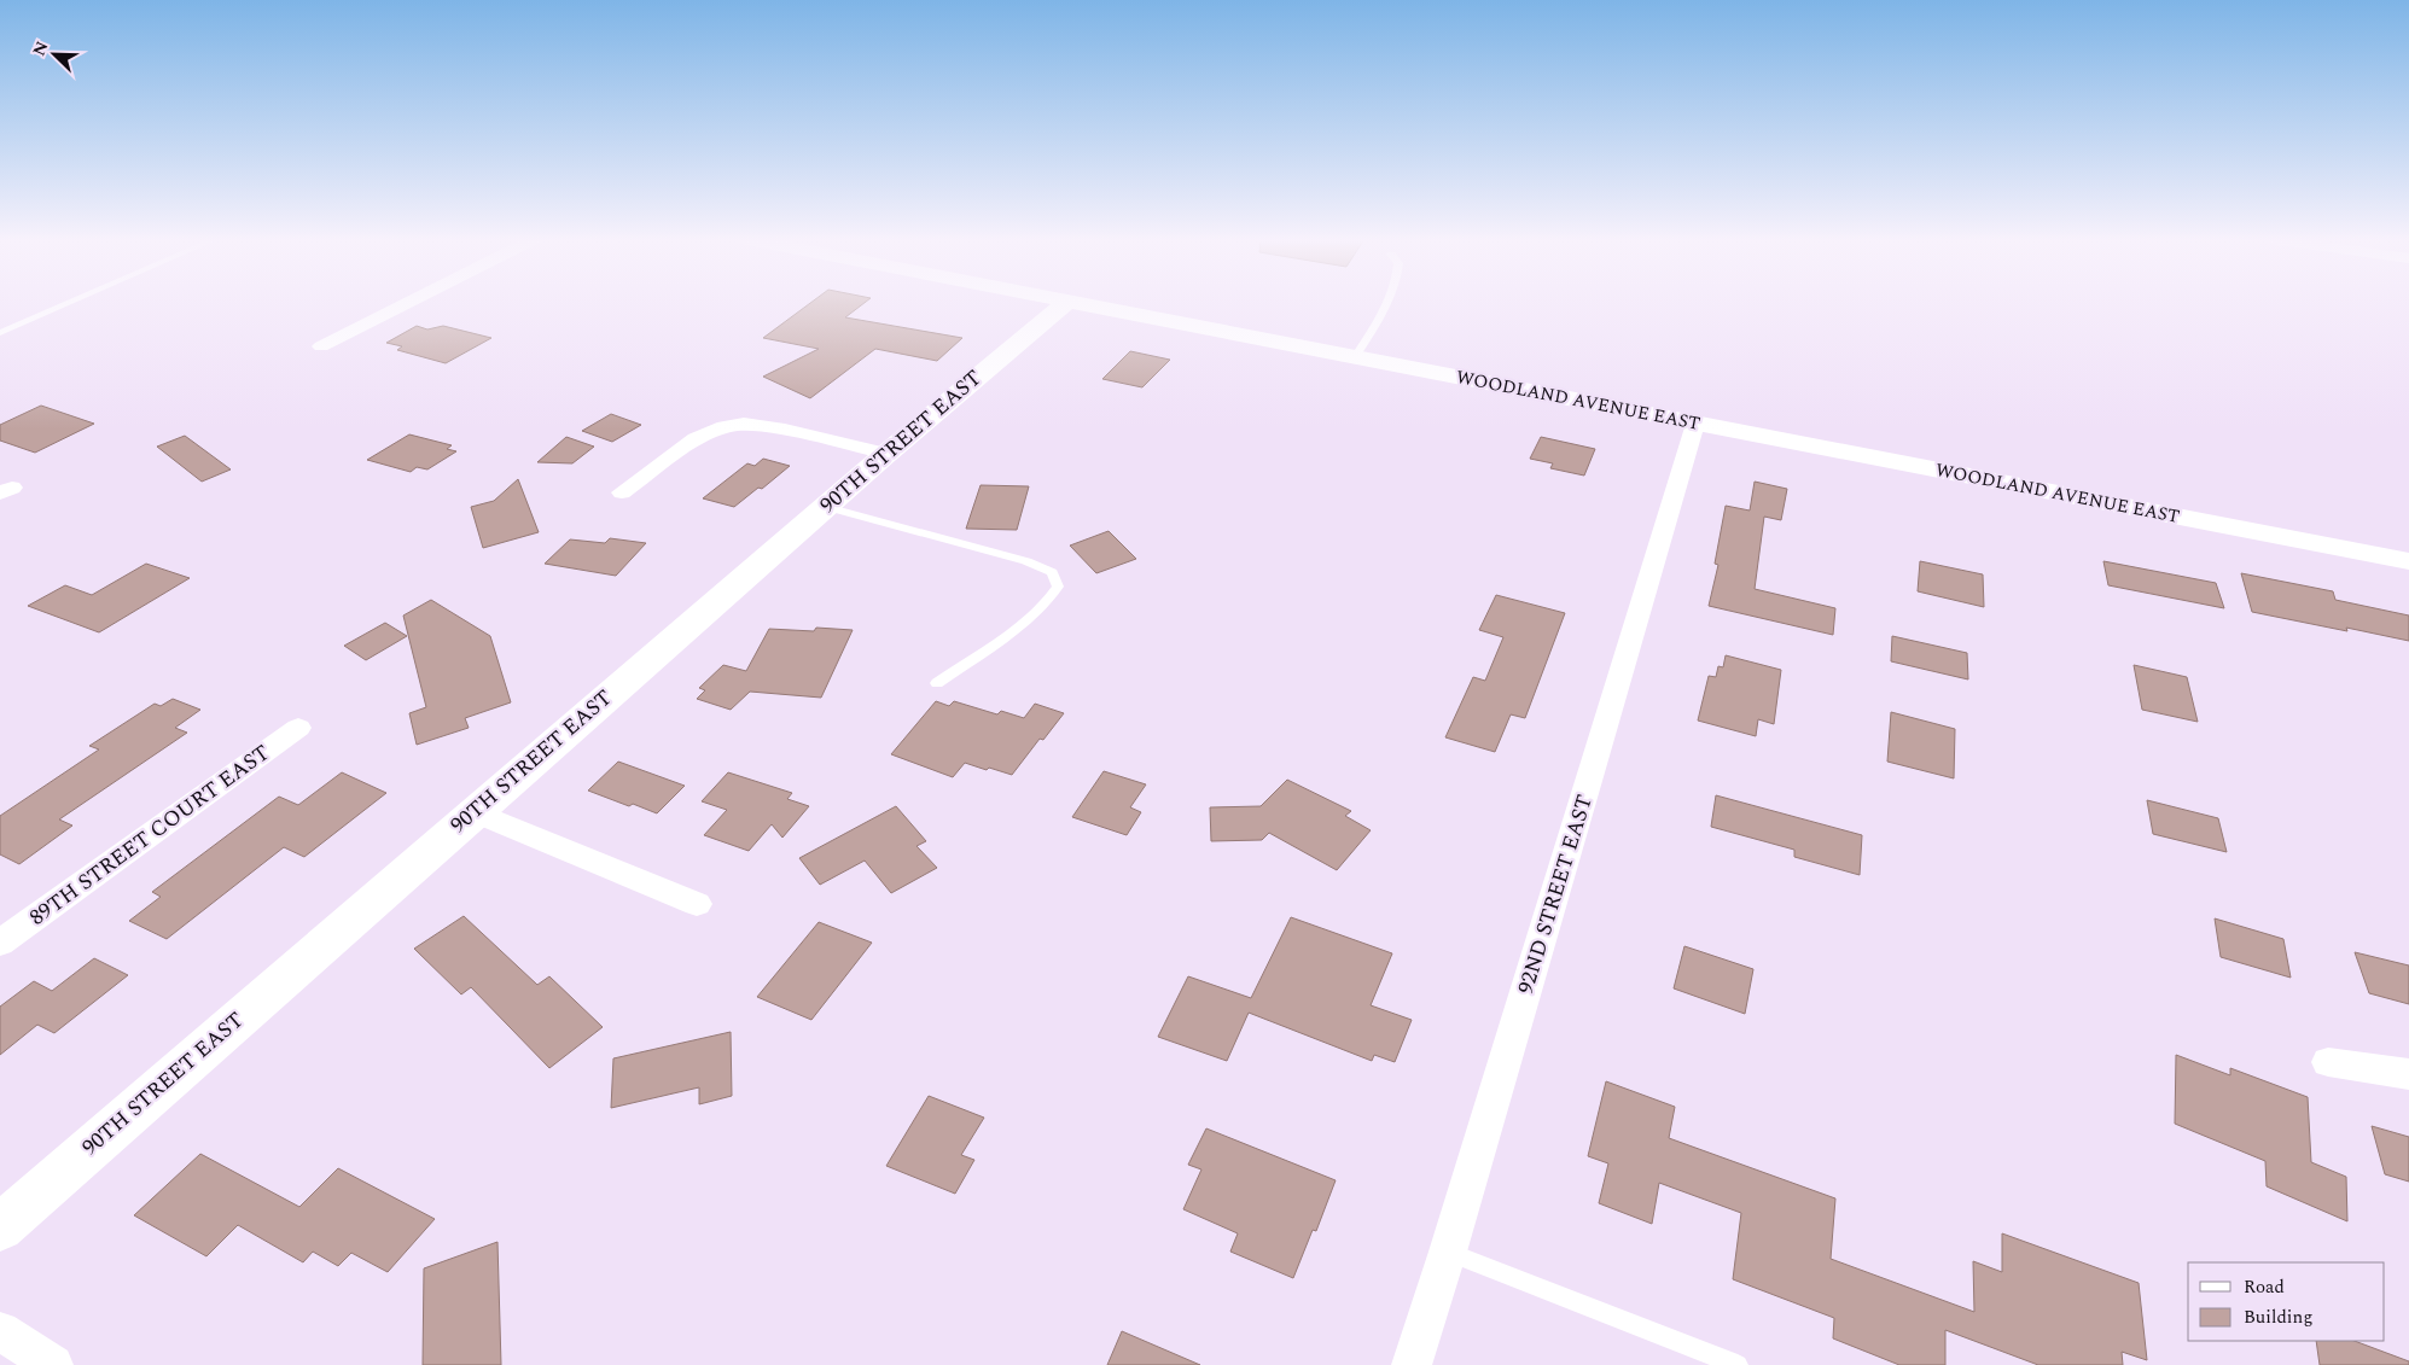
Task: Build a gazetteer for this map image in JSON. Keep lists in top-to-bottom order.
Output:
{
  "streets": {
    "street": [
      "WOODLAND AVENUE EAST",
      "90TH STREET EAST",
      "89TH STREET COURT EAST",
      "92ND STREET EAST"
    ]
  },
  "crossings": [
    ["WOODLAND AVENUE EAST", "92ND STREET EAST"]
  ],
  "legend": ["Road", "Building"],
  "north": "top left"
}
